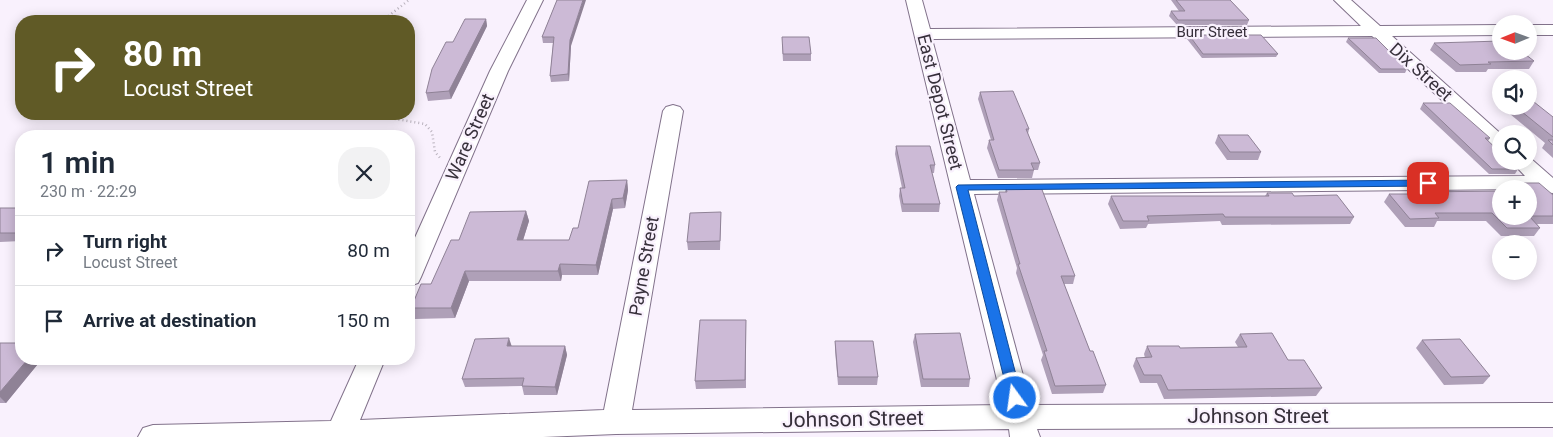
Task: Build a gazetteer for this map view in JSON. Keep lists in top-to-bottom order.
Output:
{
  "streets": {
    "street": [
      "Burr Street",
      "Dix Street",
      "East Depot Street",
      "Ware Street",
      "Payne Street",
      "Johnson Street"
    ]
  },
  "crossings": [
    ["Burr Street", "Dix Street"],
    ["Burr Street", "East Depot Street"],
    ["East Depot Street", "Johnson Street"],
    ["Payne Street", "Johnson Street"]
  ],
  "north": "left",
  "page": {
    "map_buttons": ["+", "−"],
    "turn": ["80 m", "Locust Street"],
    "heading": ["1 min", "230 m · 22:29"],
    "list": [
      {
        "name": "Turn right",
        "note": "Locust Street",
        "value": "80 m"
      },
      {
        "name": "Arrive at destination",
        "value": "150 m"
      }
    ]
  }
}
